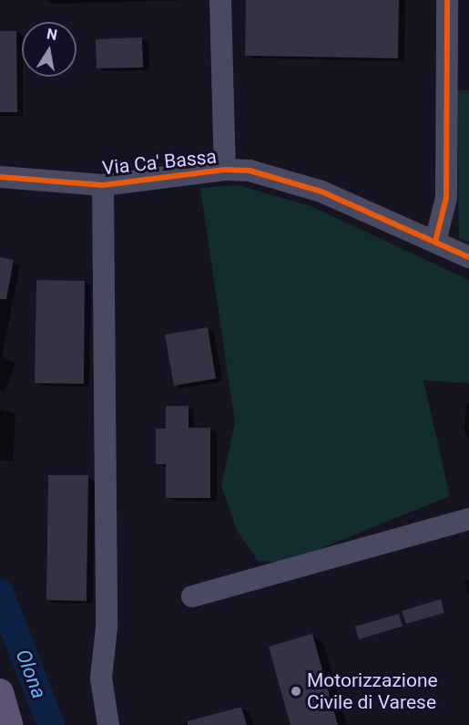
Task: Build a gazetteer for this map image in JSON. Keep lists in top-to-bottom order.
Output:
{
  "streets": {
    "street": ["Via Ca' Bassa"]
  },
  "water": ["Olona"],
  "places": ["Motorizzazione Civile di Varese"],
  "north": "top"
}
